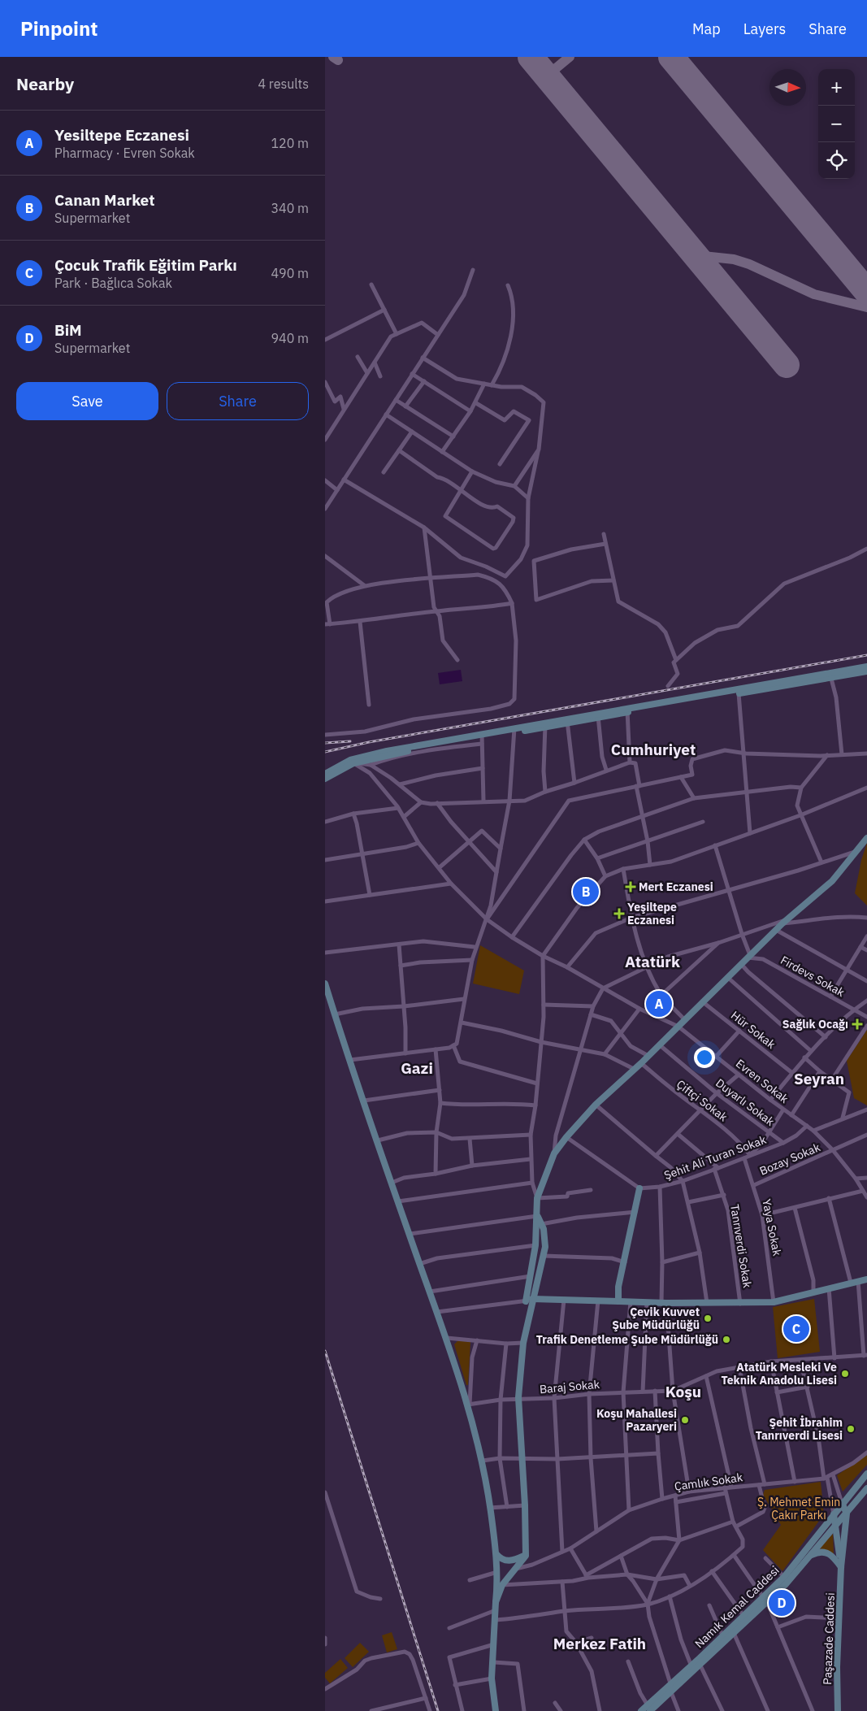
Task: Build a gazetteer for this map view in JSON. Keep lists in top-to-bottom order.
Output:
{
  "streets": {
    "street": [
      "Firdevs Sokak",
      "Hür Sokak",
      "Evren Sokak",
      "Çiftçi Sokak",
      "Duyarlı Sokak",
      "Şehit Ali Turan Sokak",
      "Bozay Sokak",
      "Yaya Sokak",
      "Tanrıverdi Sokak",
      "Baraj Sokak",
      "Çamlık Sokak",
      "Namık Kemal Caddesi",
      "Paşazade Caddesi"
    ]
  },
  "crossings": [
    ["Evren Sokak", "Şehit Ali Turan Sokak"],
    ["Evren Sokak", "Bozay Sokak"],
    ["Çiftçi Sokak", "Şehit Ali Turan Sokak"],
    ["Duyarlı Sokak", "Şehit Ali Turan Sokak"],
    ["Şehit Ali Turan Sokak", "Yaya Sokak"],
    ["Şehit Ali Turan Sokak", "Tanrıverdi Sokak"],
    ["Bozay Sokak", "Yaya Sokak"],
    ["Namık Kemal Caddesi", "Paşazade Caddesi"]
  ],
  "districts": [
    "Cumhuriyet",
    "Atatürk",
    "Gazi",
    "Seyran",
    "Koşu",
    "Merkez Fatih"
  ],
  "parks": ["Ş. Mehmet Emin Çakır Parkı"],
  "places": {
    "health": ["Mert Eczanesi", "Yeşiltepe Eczanesi", "Sağlık Ocağı"],
    "other": [
      "Çevik Kuvvet Şube Müdürlüğü",
      "Trafik Denetleme Şube Müdürlüğü",
      "Atatürk Mesleki Ve Teknik Anadolu Lisesi",
      "Koşu Mahallesi Pazaryeri",
      "Şehit İbrahim Tanrıverdi Lisesi"
    ]
  },
  "north": "right",
  "page": {
    "header": "Pinpoint",
    "nav": ["Map", "Layers", "Share"],
    "heading": ["Nearby", "4 results"],
    "map_buttons": ["+", "−"],
    "list": [
      {
        "mark": "A",
        "name": "Yesiltepe Eczanesi",
        "note": "Pharmacy · Evren Sokak",
        "value": "120 m"
      },
      {
        "mark": "B",
        "name": "Canan Market",
        "note": "Supermarket",
        "value": "340 m"
      },
      {
        "mark": "C",
        "name": "Çocuk Trafik Eğitim Parkı",
        "note": "Park · Bağlıca Sokak",
        "value": "490 m"
      },
      {
        "mark": "D",
        "name": "BiM",
        "note": "Supermarket",
        "value": "940 m"
      }
    ],
    "buttons": ["Save", "Share"],
    "pins": [
      "B",
      "A",
      "C",
      "D"
    ]
  }
}
